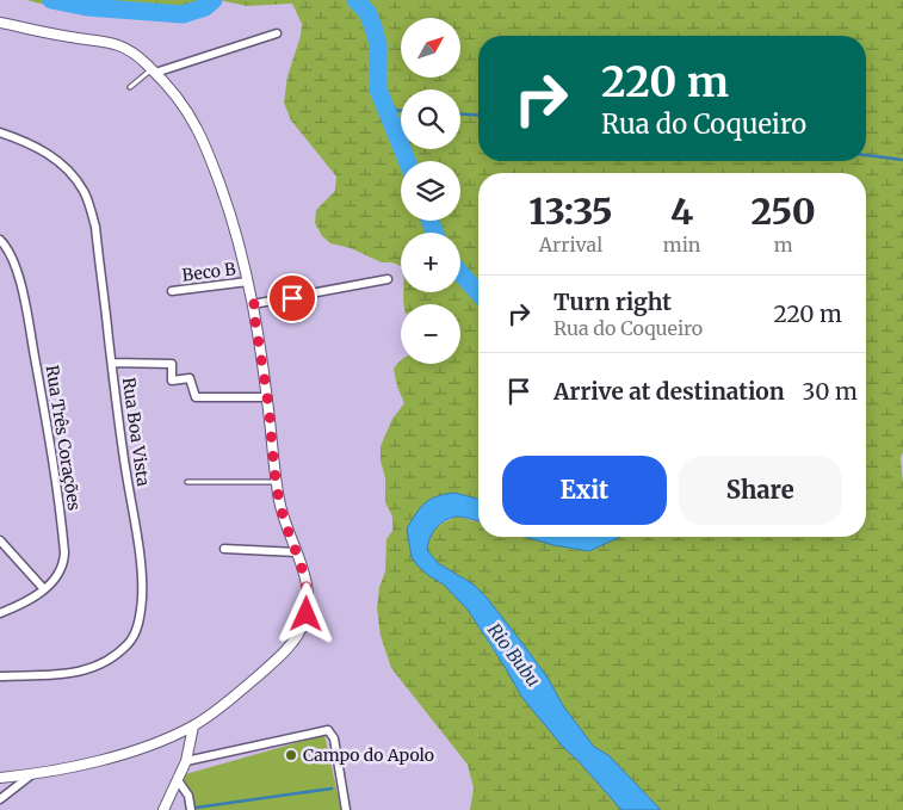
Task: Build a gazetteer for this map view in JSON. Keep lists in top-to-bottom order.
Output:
{
  "streets": {
    "street": ["Beco B", "Rua Boa Vista", "Rua Três Corações"]
  },
  "water": ["Rio Bubu"],
  "places": ["Campo do Apolo"],
  "north": "top right",
  "page": {
    "map_buttons": ["+", "−"],
    "turn": ["220 m", "Rua do Coqueiro"],
    "eta": [
      "13:35",
      "Arrival",
      "4",
      "min",
      "250",
      "m"
    ],
    "list": [
      {
        "name": "Turn right",
        "note": "Rua do Coqueiro",
        "value": "220 m"
      },
      {
        "name": "Arrive at destination",
        "value": "30 m"
      }
    ],
    "buttons": ["Exit", "Share"]
  }
}
